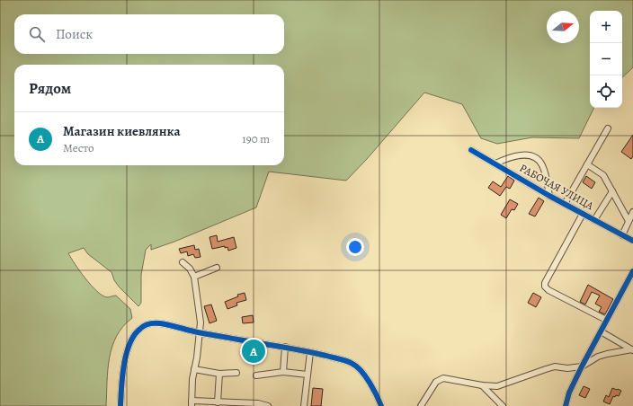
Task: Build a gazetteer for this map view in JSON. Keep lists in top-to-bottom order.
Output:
{
  "streets": {
    "street": ["РАБОЧАЯ УЛИЦА"]
  },
  "north": "right",
  "page": {
    "map_buttons": ["+", "−"],
    "search": "Поиск",
    "heading": "Рядом",
    "list": [
      {
        "mark": "A",
        "name": "Магазин киевлянка",
        "note": "Место",
        "value": "190 m"
      }
    ],
    "pins": "A"
  }
}
